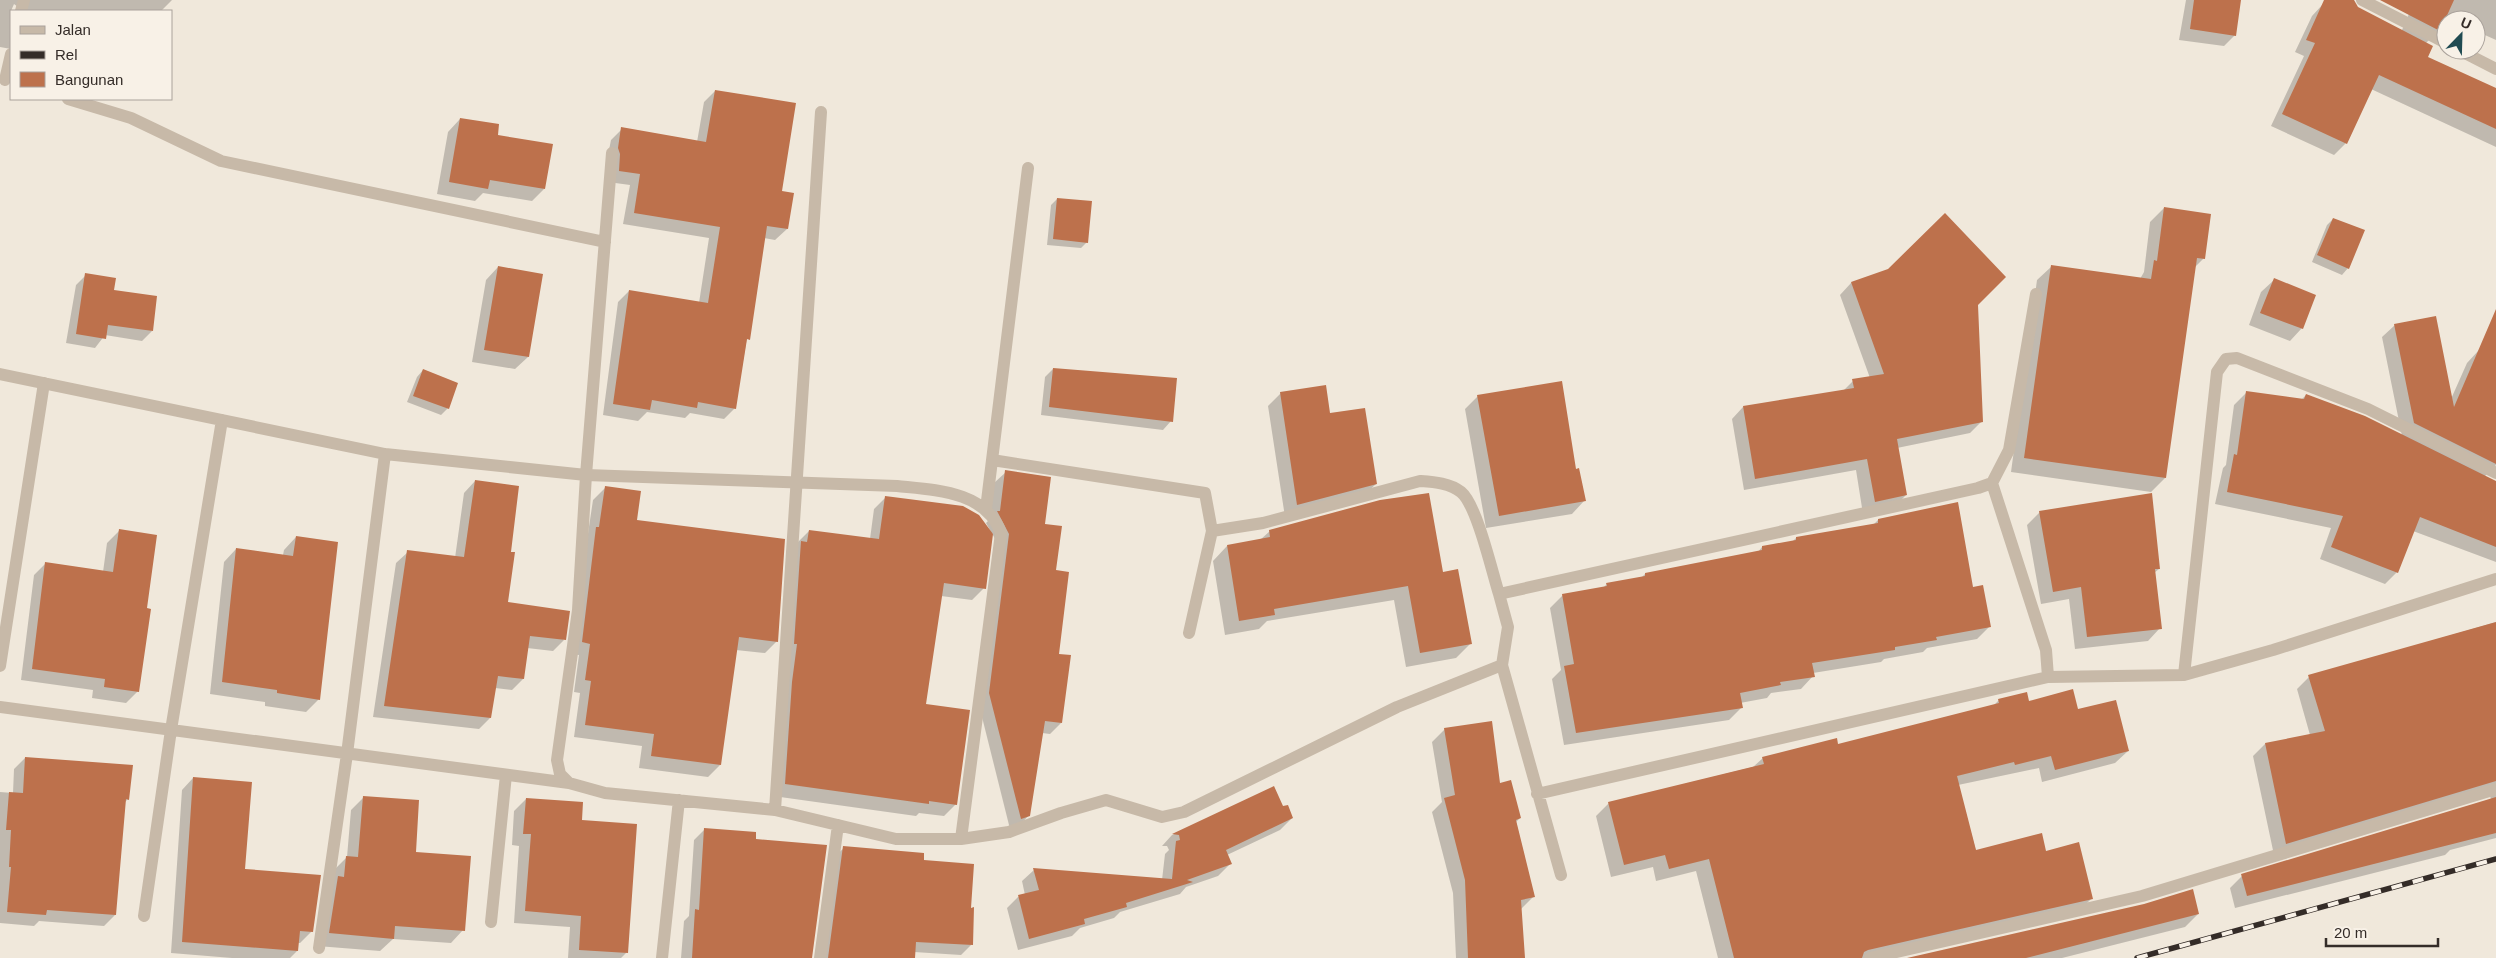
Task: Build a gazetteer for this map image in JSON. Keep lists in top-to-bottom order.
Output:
{
  "legend": ["Jalan", "Rel", "Bangunan"],
  "scale_bar": "20 m",
  "north": "top right"
}
